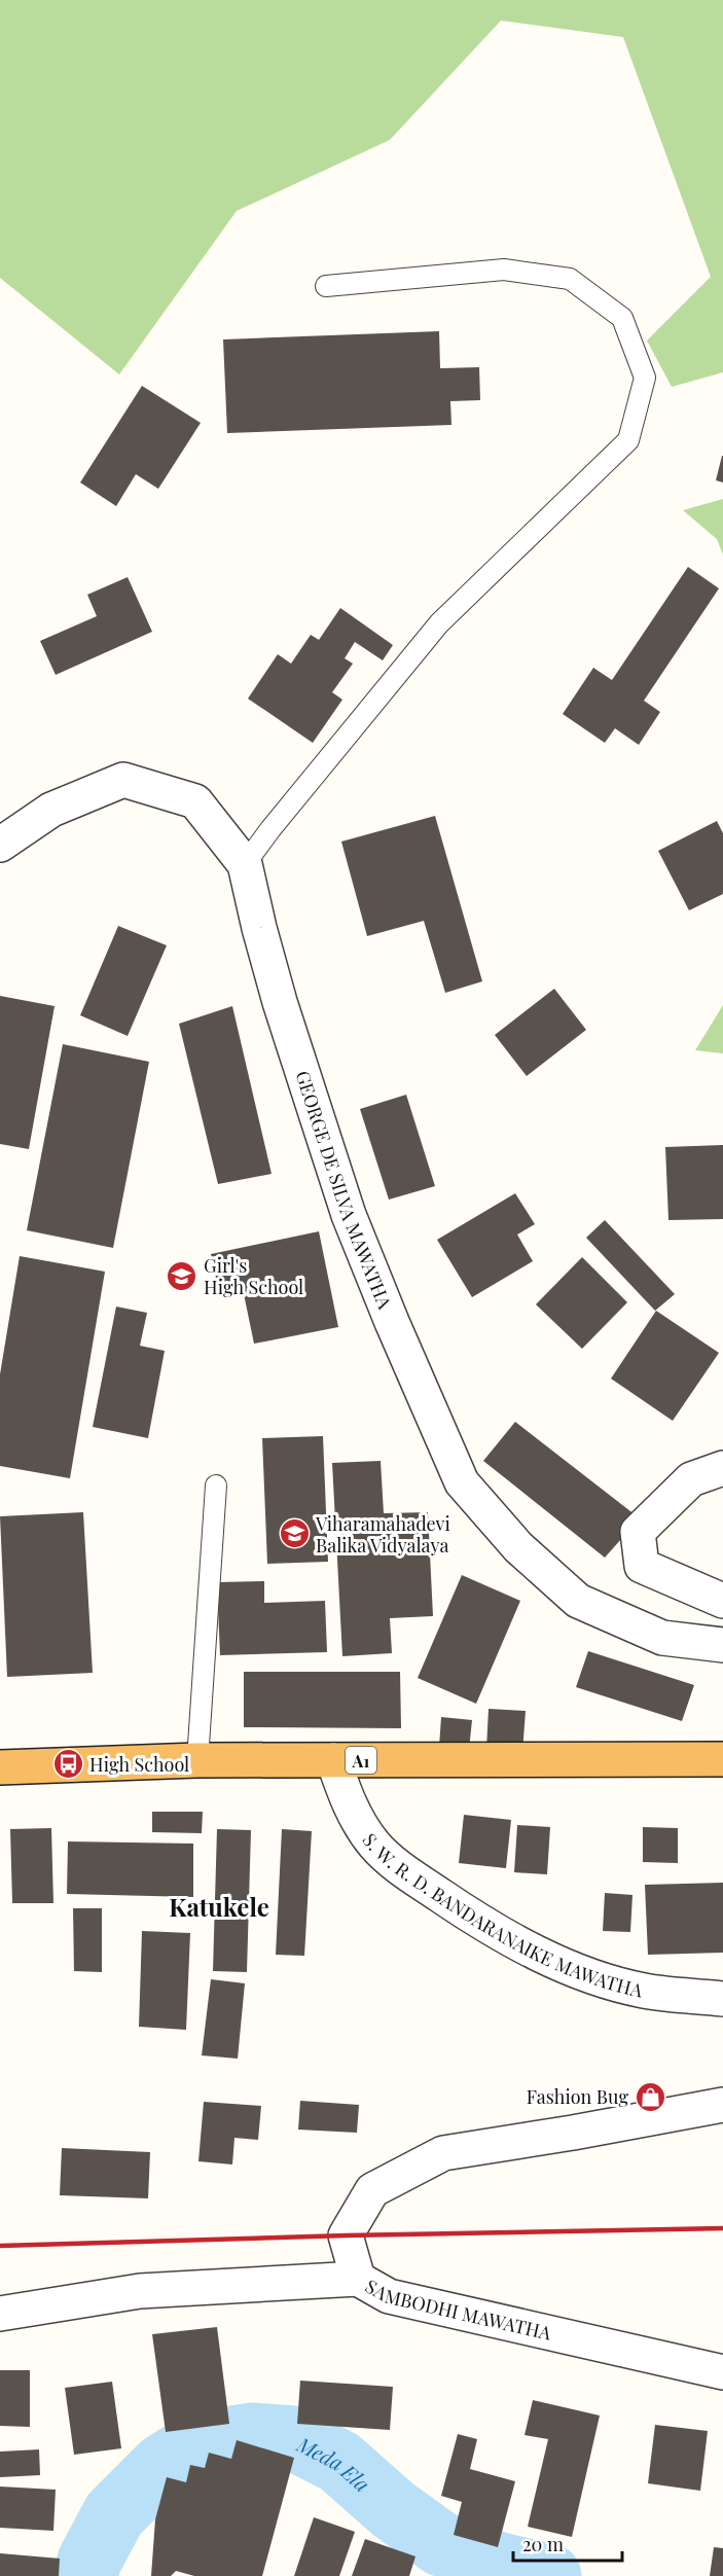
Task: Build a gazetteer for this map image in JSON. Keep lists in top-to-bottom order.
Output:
{
  "streets": {
    "highway": ["A1"],
    "street": ["GEORGE DE SILVA MAWATHA", "S. W. R. D. BANDARANAIKE MAWATHA", "SAMBODHI MAWATHA"]
  },
  "crossings": [
    ["A1", "S. W. R. D. BANDARANAIKE MAWATHA"]
  ],
  "districts": ["Katukele"],
  "water": ["Meda Ela"],
  "places": {
    "school or university": ["Girl's High School", "Viharamahadevi Balika Vidyalaya"],
    "bus stop": ["High School"],
    "shop": ["Fashion Bug"]
  },
  "scale_bar": "20 m"
}
